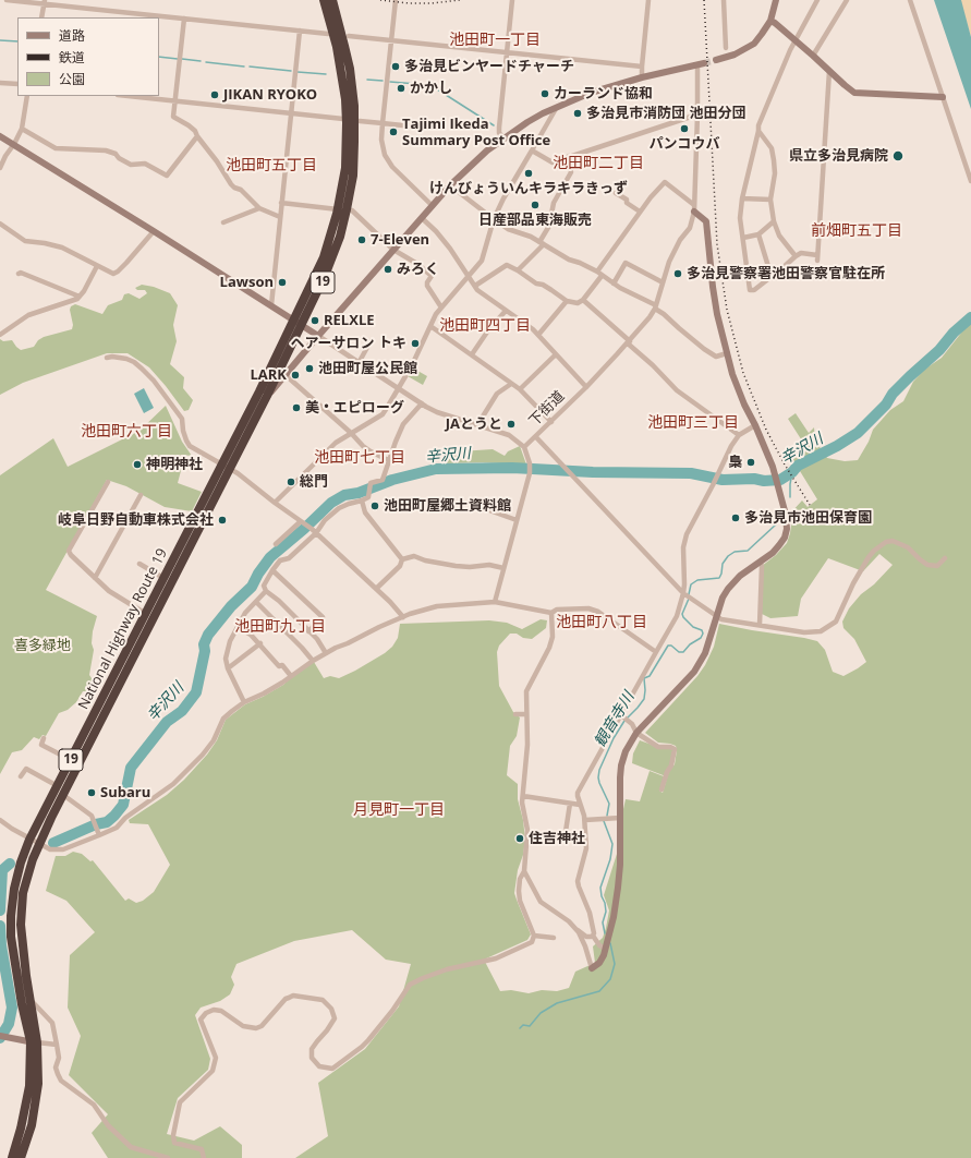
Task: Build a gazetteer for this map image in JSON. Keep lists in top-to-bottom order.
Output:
{
  "streets": {
    "highway": ["19", "National Highway Route 19"],
    "street": ["下街道"]
  },
  "districts": [
    "池田町一丁目",
    "池田町二丁目",
    "池田町五丁目",
    "前畑町五丁目",
    "池田町四丁目",
    "池田町三丁目",
    "池田町六丁目",
    "池田町七丁目",
    "池田町八丁目",
    "池田町九丁目",
    "月見町一丁目"
  ],
  "water": ["辛沢川", "観音寺川"],
  "parks": ["喜多緑地"],
  "places": [
    "多治見ビンヤードチャーチ",
    "かかし",
    "カーランド協和",
    "JIKAN RYOKO",
    "多治見市消防団 池田分団",
    "パンコウバ",
    "Tajimi Ikeda Summary Post Office",
    "県立多治見病院",
    "けんびょういんキラキラきっず",
    "日産部品東海販売",
    "7-Eleven",
    "みろく",
    "多治見警察署池田警察官駐在所",
    "Lawson",
    "RELXLE",
    "ヘアーサロン トキ",
    "池田町屋公民館",
    "LARK",
    "美・エピローグ",
    "JAとうと",
    "梟",
    "神明神社",
    "総門",
    "池田町屋郷土資料館",
    "多治見市池田保育園",
    "岐阜日野自動車株式会社",
    "Subaru",
    "住吉神社"
  ],
  "legend": ["道路", "鉄道", "公園"]
}
